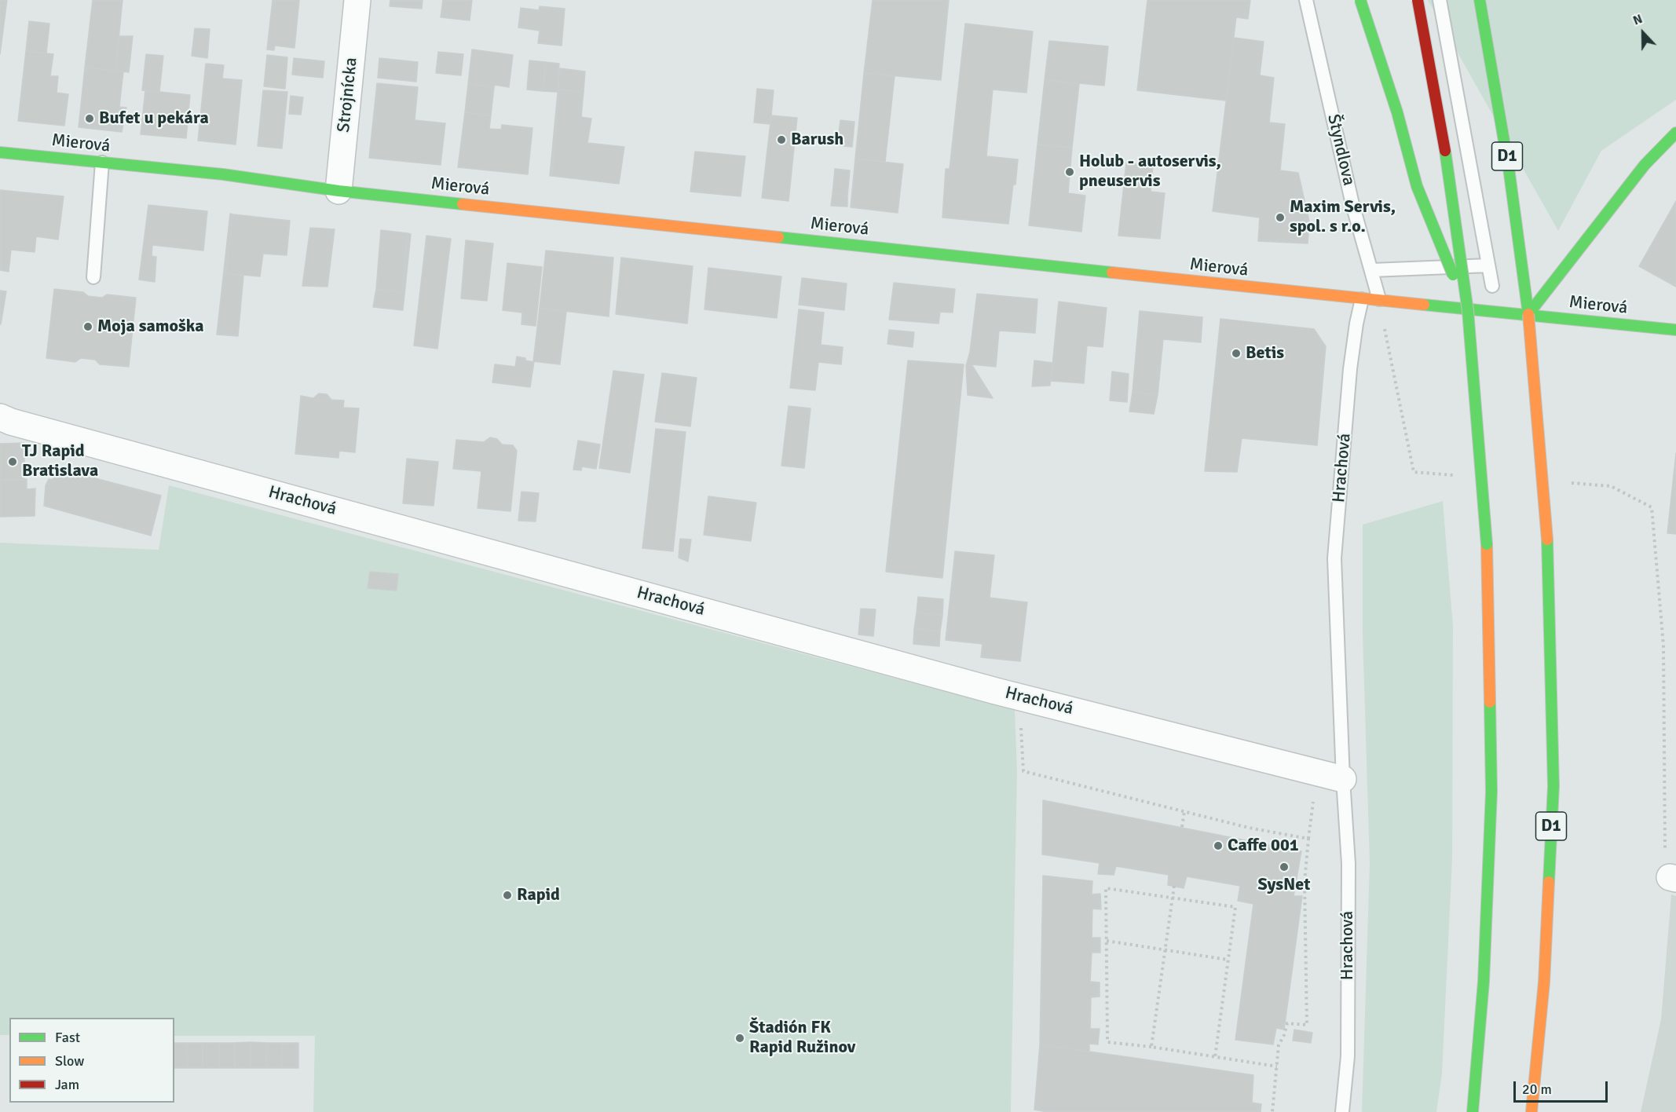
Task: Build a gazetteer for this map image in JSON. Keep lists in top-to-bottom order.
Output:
{
  "streets": {
    "main road": ["Mierová", "D1"],
    "street": ["Strojnícka", "Hrachová"],
    "lane": ["Štyndlova"]
  },
  "crossings": [
    ["Strojnícka", "Mierová"],
    ["Mierová", "Štyndlova"],
    ["Mierová", "Hrachová"]
  ],
  "places": [
    "Bufet u pekára",
    "Barush",
    "Holub - autoservis, pneuservis",
    "Maxim Servis, spol. s r.o.",
    "Moja samoška",
    "Betis",
    "TJ Rapid Bratislava",
    "Caffe 001",
    "SysNet",
    "Rapid",
    "Štadión FK Rapid Ružinov"
  ],
  "legend": ["Fast", "Slow", "Jam"],
  "scale_bar": "20 m",
  "north": "top"
}
